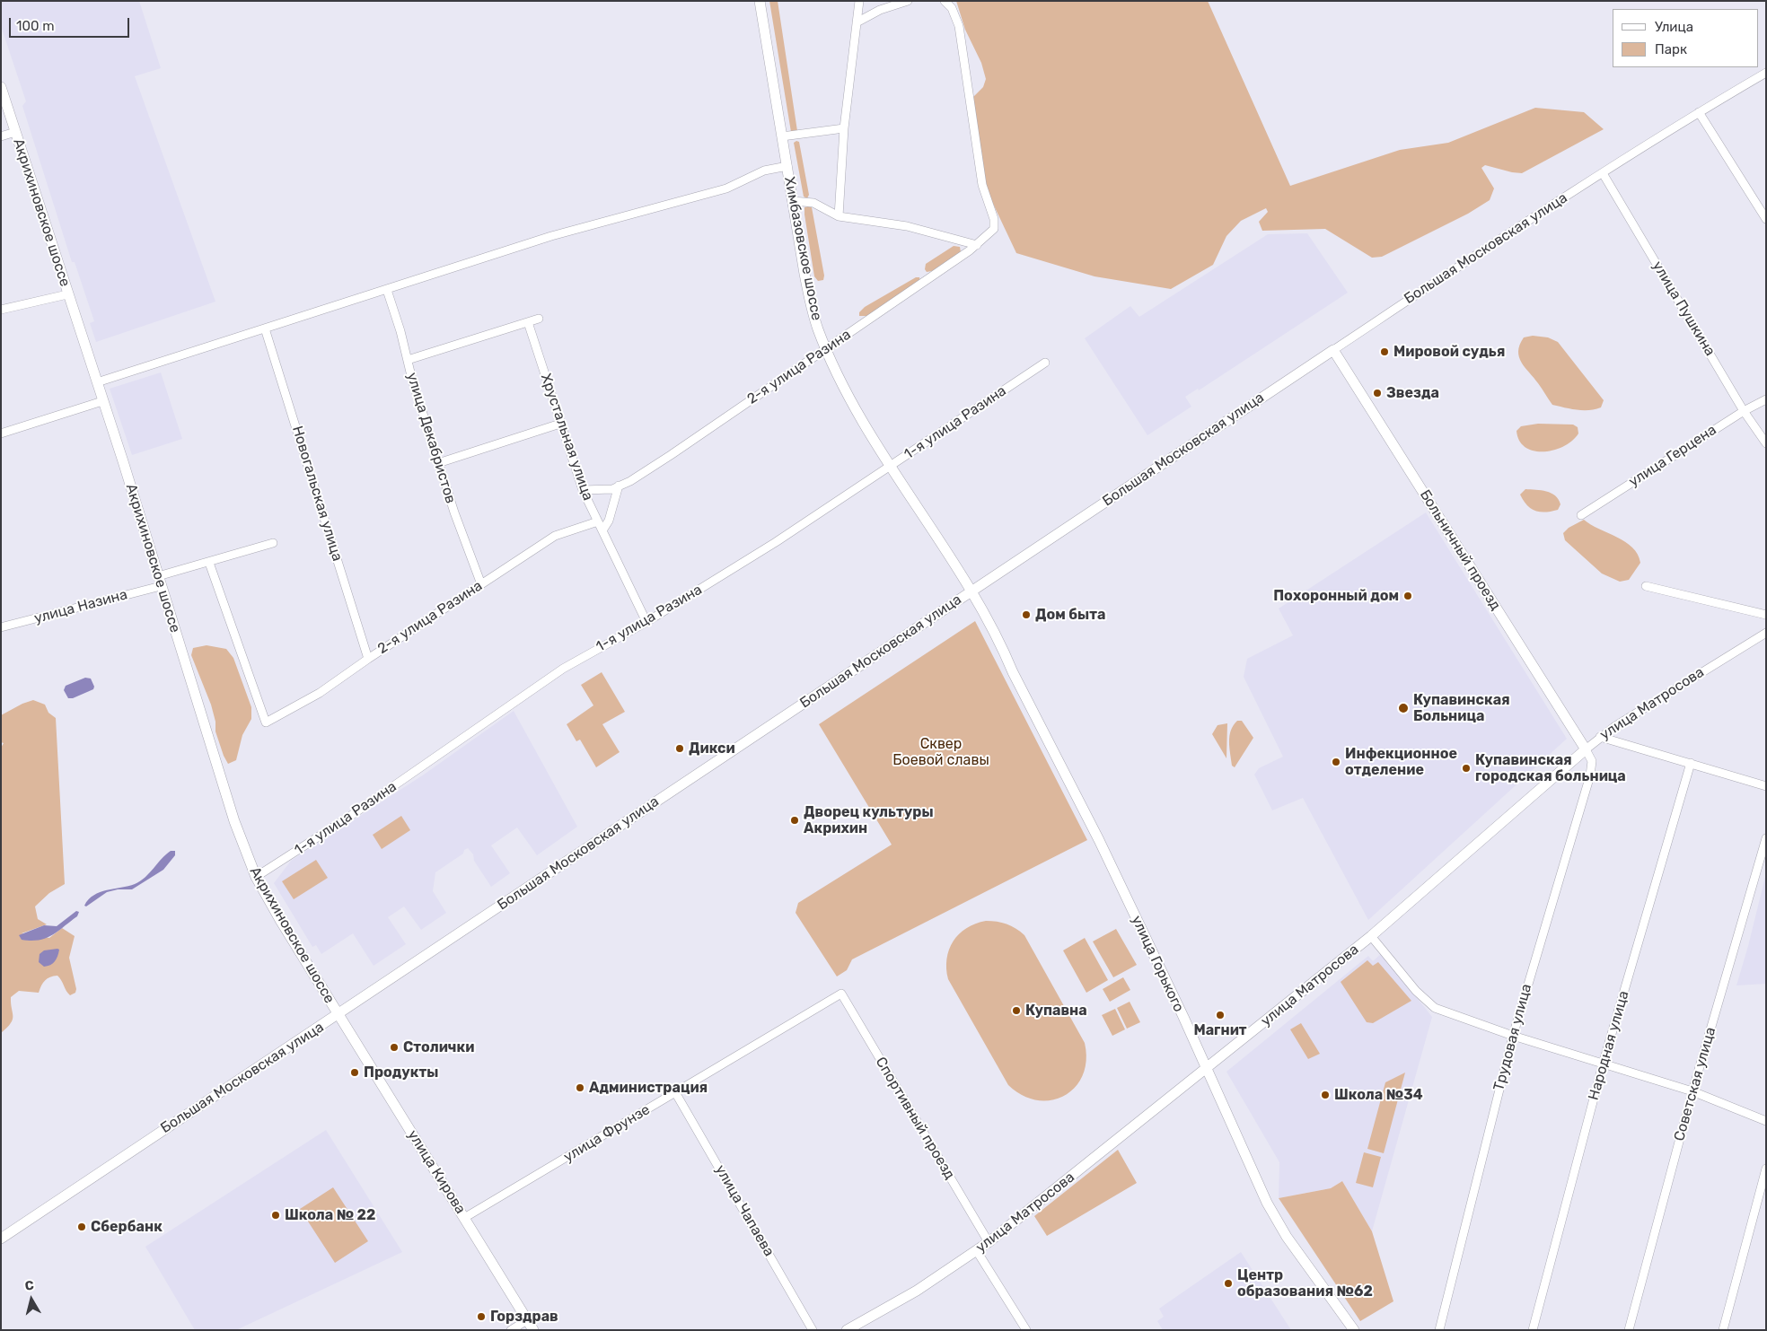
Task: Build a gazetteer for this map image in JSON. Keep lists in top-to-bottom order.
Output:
{
  "streets": {
    "street": [
      "Акрихиновское шоссе",
      "Химбазовское шоссе",
      "Большая Московская улица",
      "улица Пушкина",
      "2-я улица Разина",
      "1-я улица Разина",
      "Хрустальная улица",
      "улица Декабристов",
      "улица Герцена",
      "Новогальская улица",
      "Больничный проезд",
      "улица Назина",
      "улица Матросова",
      "улица Горького",
      "Трудовая улица",
      "Народная улица",
      "Советская улица",
      "Спортивный проезд",
      "улица Фрунзе",
      "улица Кирова",
      "улица Чапаева"
    ]
  },
  "crossings": [
    ["Акрихиновское шоссе", "Большая Московская улица"],
    ["Акрихиновское шоссе", "1-я улица Разина"],
    ["Акрихиновское шоссе", "улица Назина"],
    ["Акрихиновское шоссе", "улица Кирова"],
    ["Химбазовское шоссе", "Большая Московская улица"],
    ["Химбазовское шоссе", "2-я улица Разина"],
    ["Химбазовское шоссе", "1-я улица Разина"],
    ["Химбазовское шоссе", "улица Горького"],
    ["Большая Московская улица", "улица Пушкина"],
    ["Большая Московская улица", "Больничный проезд"],
    ["Большая Московская улица", "улица Горького"],
    ["Большая Московская улица", "улица Кирова"],
    ["улица Пушкина", "улица Герцена"],
    ["2-я улица Разина", "Хрустальная улица"],
    ["2-я улица Разина", "улица Декабристов"],
    ["2-я улица Разина", "Новогальская улица"],
    ["2-я улица Разина", "улица Назина"],
    ["1-я улица Разина", "Хрустальная улица"],
    ["Больничный проезд", "улица Матросова"],
    ["Больничный проезд", "Трудовая улица"],
    ["улица Матросова", "улица Горького"],
    ["улица Матросова", "Трудовая улица"],
    ["улица Матросова", "Спортивный проезд"],
    ["Спортивный проезд", "улица Фрунзе"],
    ["улица Фрунзе", "улица Кирова"],
    ["улица Фрунзе", "улица Чапаева"]
  ],
  "parks": ["Сквер Боевой славы"],
  "places": [
    "Мировой судья",
    "Звезда",
    "Похоронный дом",
    "Дом быта",
    "Купавинская Больница",
    "Дикси",
    "Инфекционное отделение",
    "Купавинская городская больница",
    "Дворец культуры Акрихин",
    "Купавна",
    "Магнит",
    "Столички",
    "Продукты",
    "Администрация",
    "Школа №34",
    "Школа № 22",
    "Сбербанк",
    "Центр образования №62",
    "Горздрав"
  ],
  "legend": ["Улица", "Парк"],
  "scale_bar": "100 m",
  "north": "top"
}
